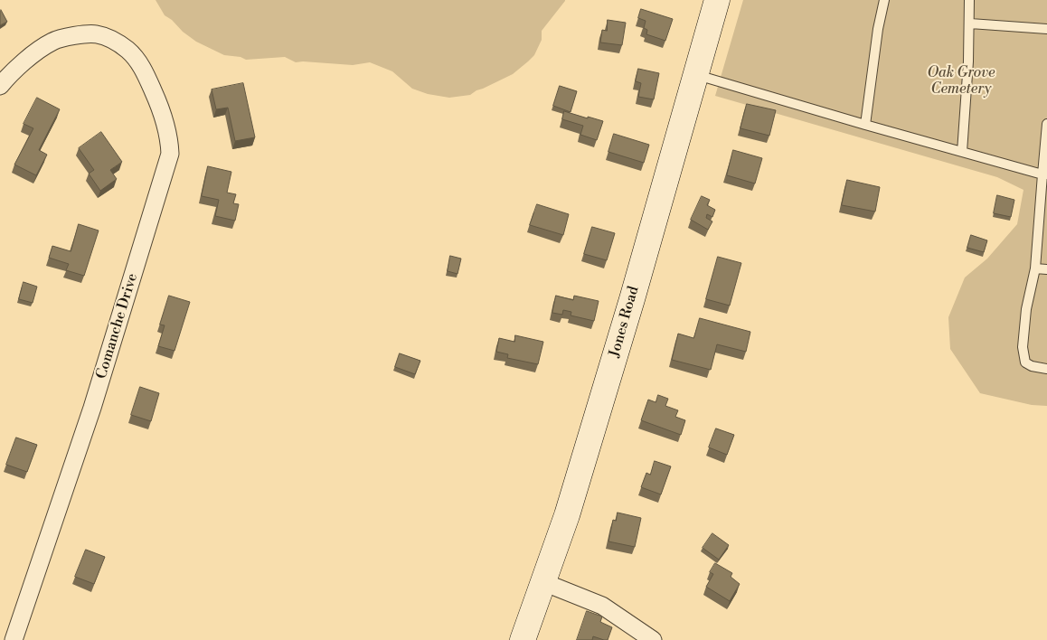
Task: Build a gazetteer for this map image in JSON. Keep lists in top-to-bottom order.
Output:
{
  "streets": {
    "main road": ["Jones Road"],
    "street": ["Comanche Drive"]
  },
  "parks": ["Oak Grove Cemetery"]
}
